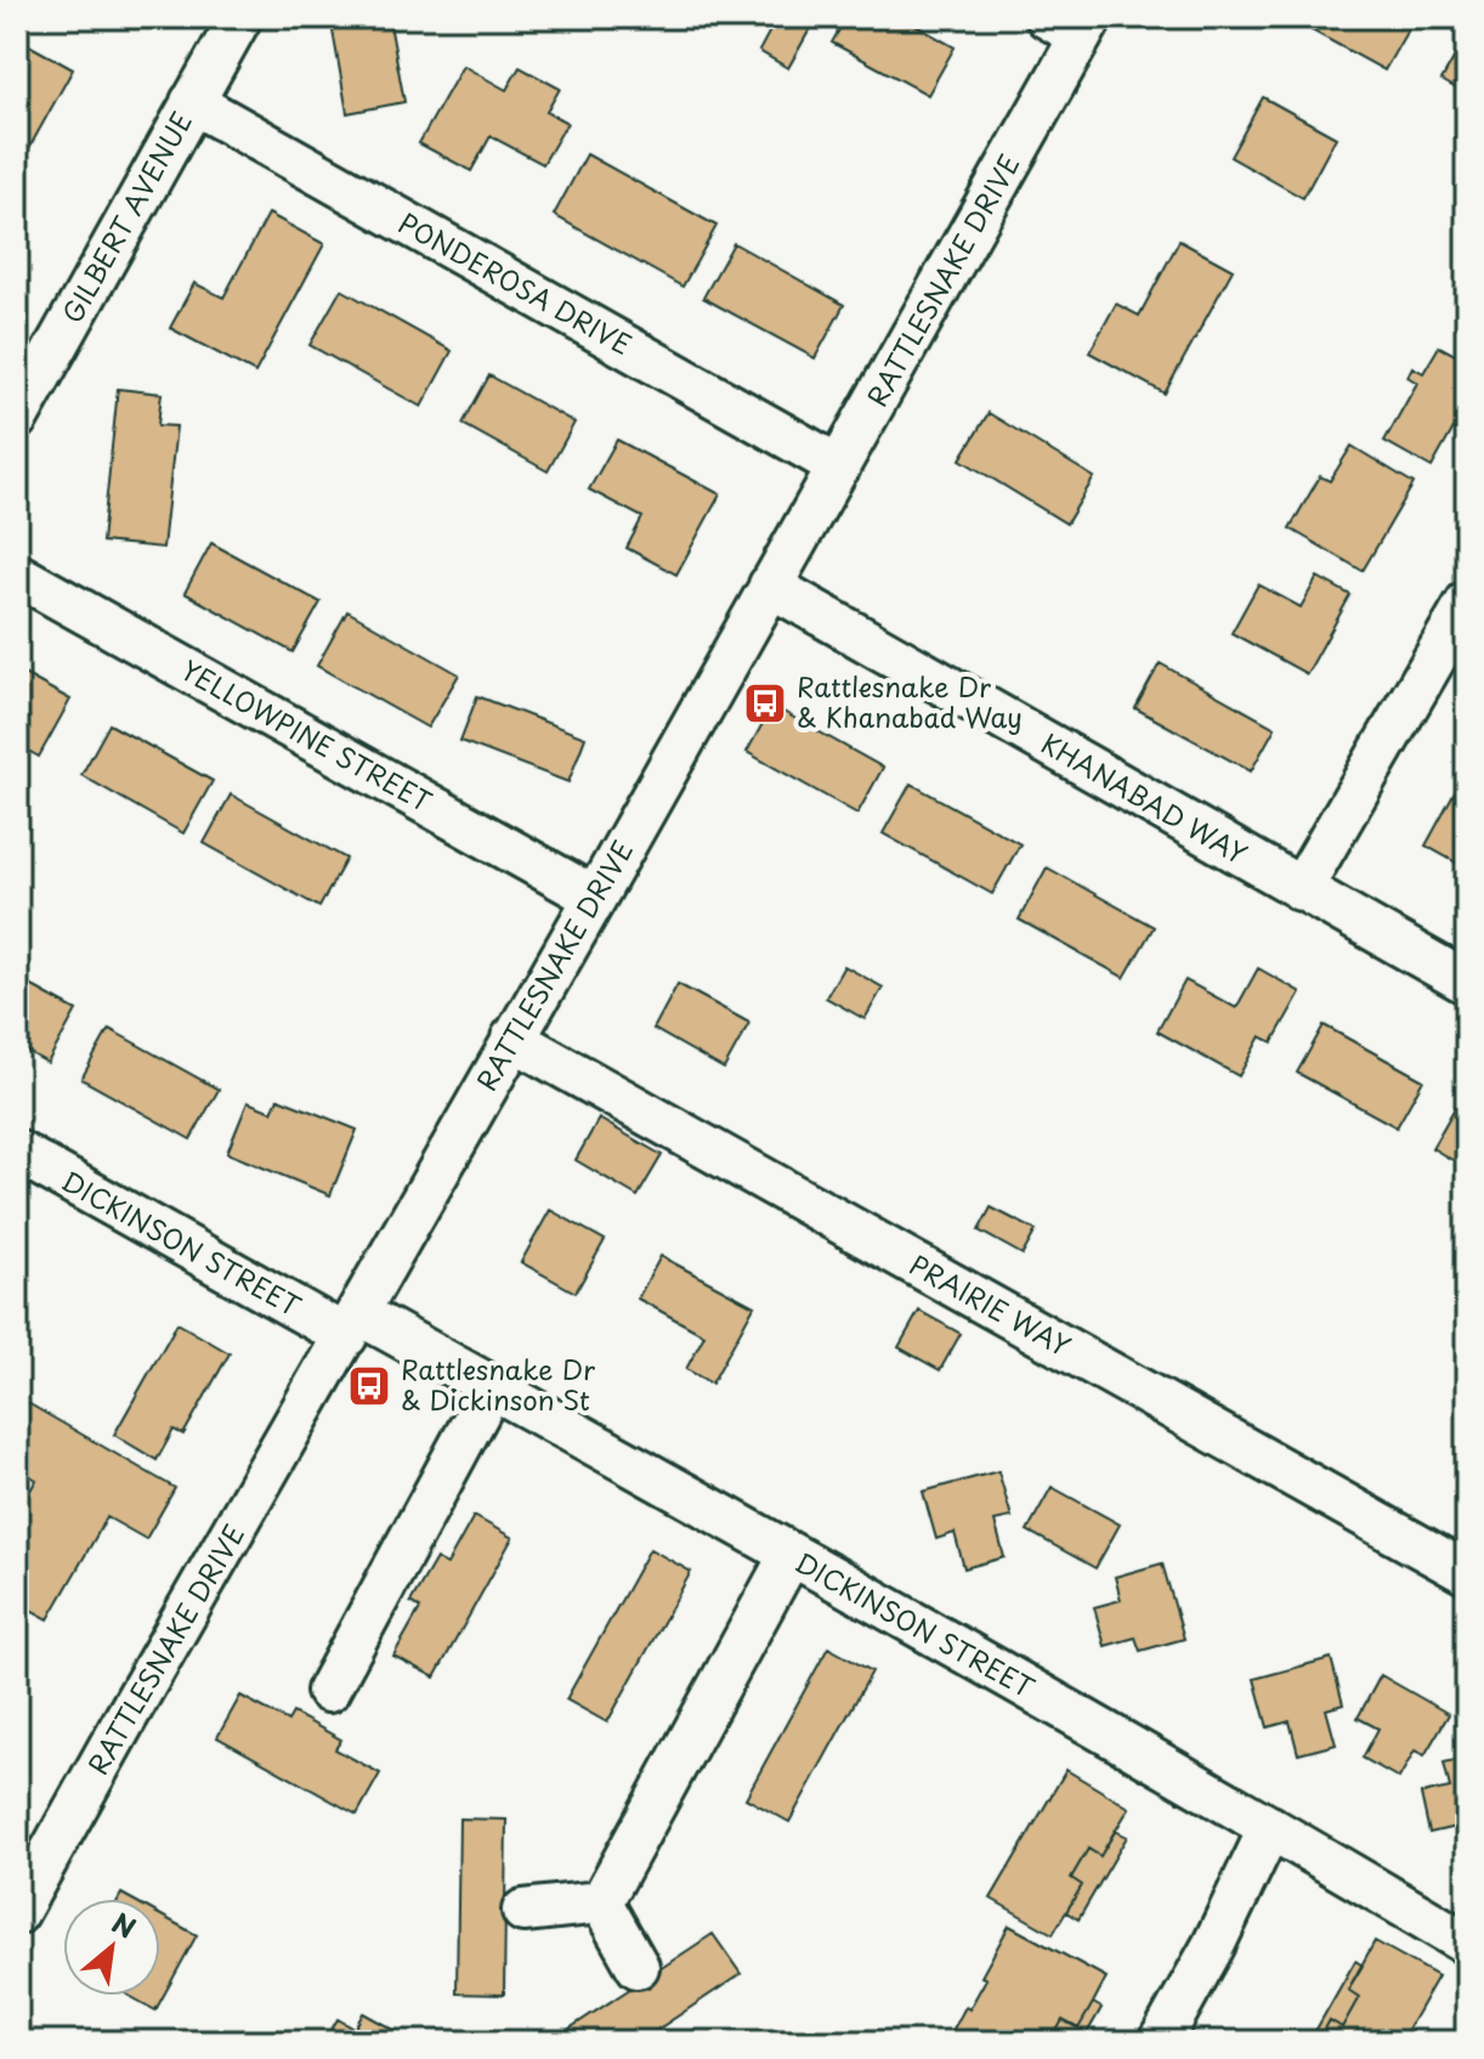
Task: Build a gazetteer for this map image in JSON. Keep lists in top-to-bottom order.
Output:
{
  "streets": {
    "street": [
      "GILBERT AVENUE",
      "RATTLESNAKE DRIVE",
      "PONDEROSA DRIVE",
      "YELLOWPINE STREET",
      "KHANABAD WAY",
      "DICKINSON STREET",
      "PRAIRIE WAY"
    ]
  },
  "crossings": [
    ["GILBERT AVENUE", "PONDEROSA DRIVE"],
    ["RATTLESNAKE DRIVE", "PONDEROSA DRIVE"],
    ["RATTLESNAKE DRIVE", "YELLOWPINE STREET"],
    ["RATTLESNAKE DRIVE", "KHANABAD WAY"],
    ["RATTLESNAKE DRIVE", "DICKINSON STREET"],
    ["RATTLESNAKE DRIVE", "PRAIRIE WAY"]
  ],
  "places": {
    "bus stop": ["Rattlesnake Dr & Khanabad Way", "Rattlesnake Dr & Dickinson St"]
  },
  "north": "top right"
}
